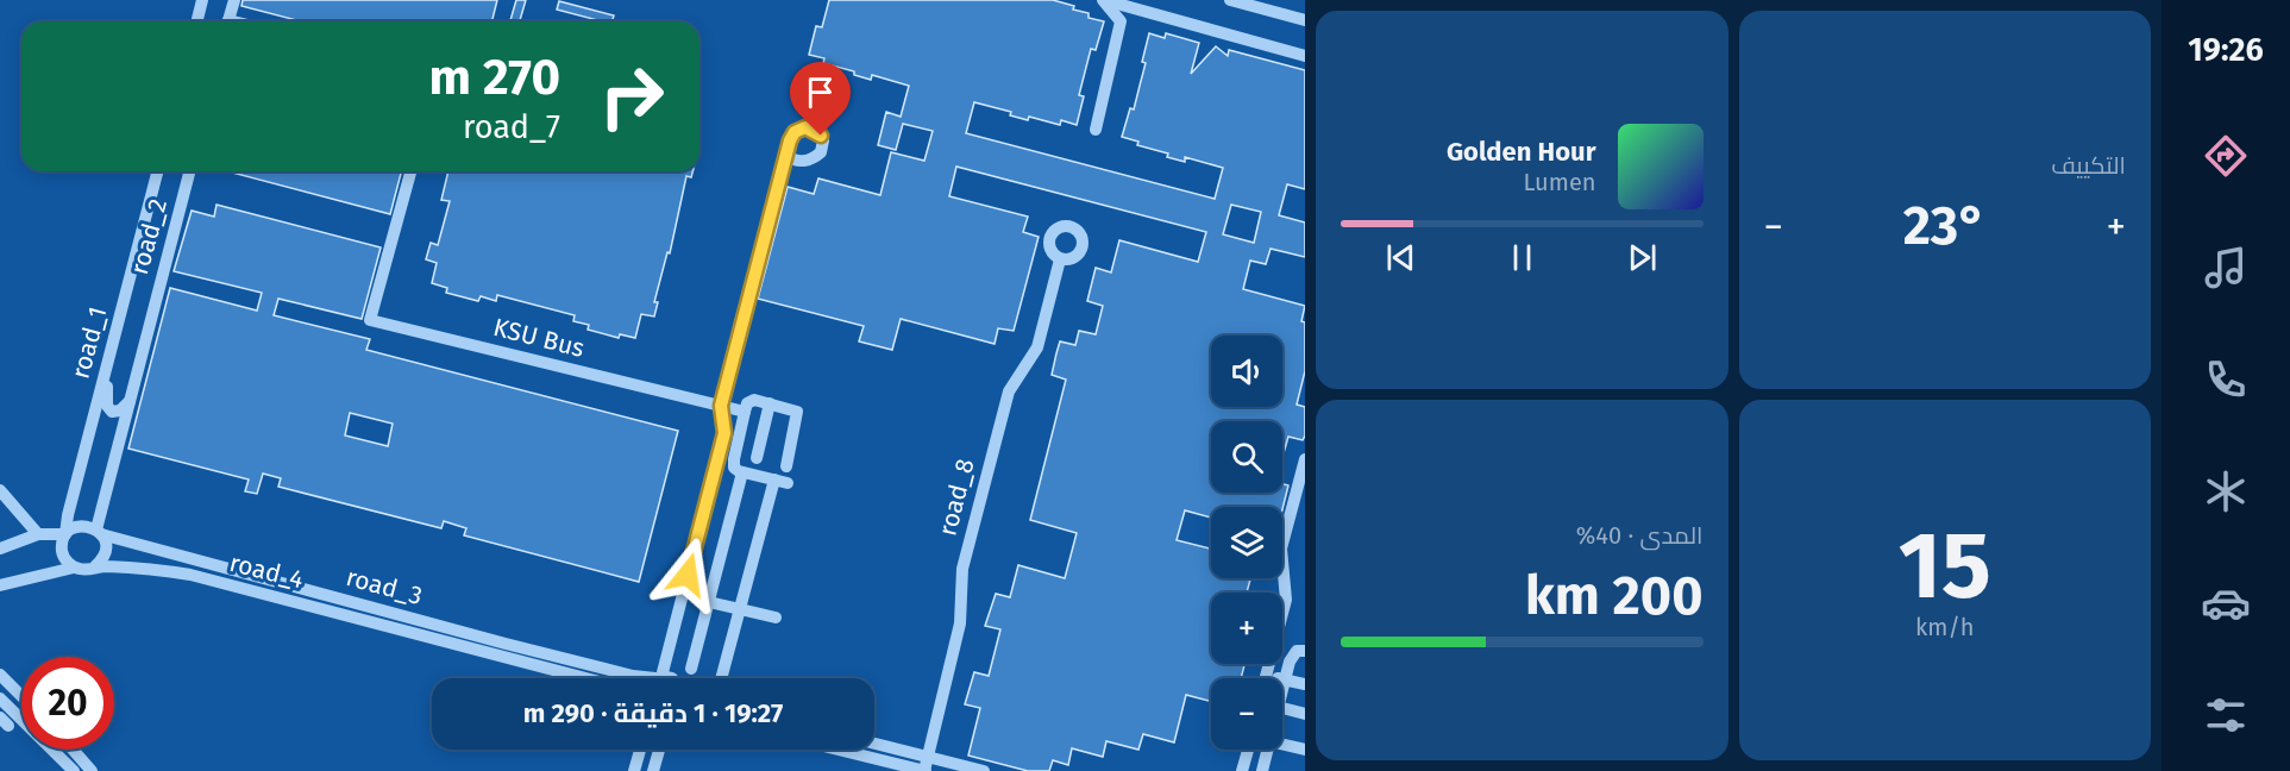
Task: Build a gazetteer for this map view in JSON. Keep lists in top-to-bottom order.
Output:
{
  "streets": {
    "street": [
      "road_2",
      "KSU Bus",
      "road_1",
      "road_8",
      "road_4",
      "road_3"
    ]
  },
  "crossings": [
    ["road_2", "road_1"],
    ["road_2", "road_4"],
    ["road_2", "road_3"],
    ["road_1", "road_4"],
    ["road_1", "road_3"],
    ["road_4", "road_3"]
  ],
  "page": {
    "tabs": "19:26",
    "tile": [
      "التكييف",
      ["15", "km/h"],
      ["المدى · 40%", "200 km"]
    ],
    "turn": ["270 m", "road_7"],
    "song": ["Golden Hour", "Lumen"],
    "heat": ["−", "23°", "+"],
    "map_buttons": ["+", "−"],
    "limit": "20",
    "trip": "19:27 · 1 دقيقة · 290 m"
  }
}
